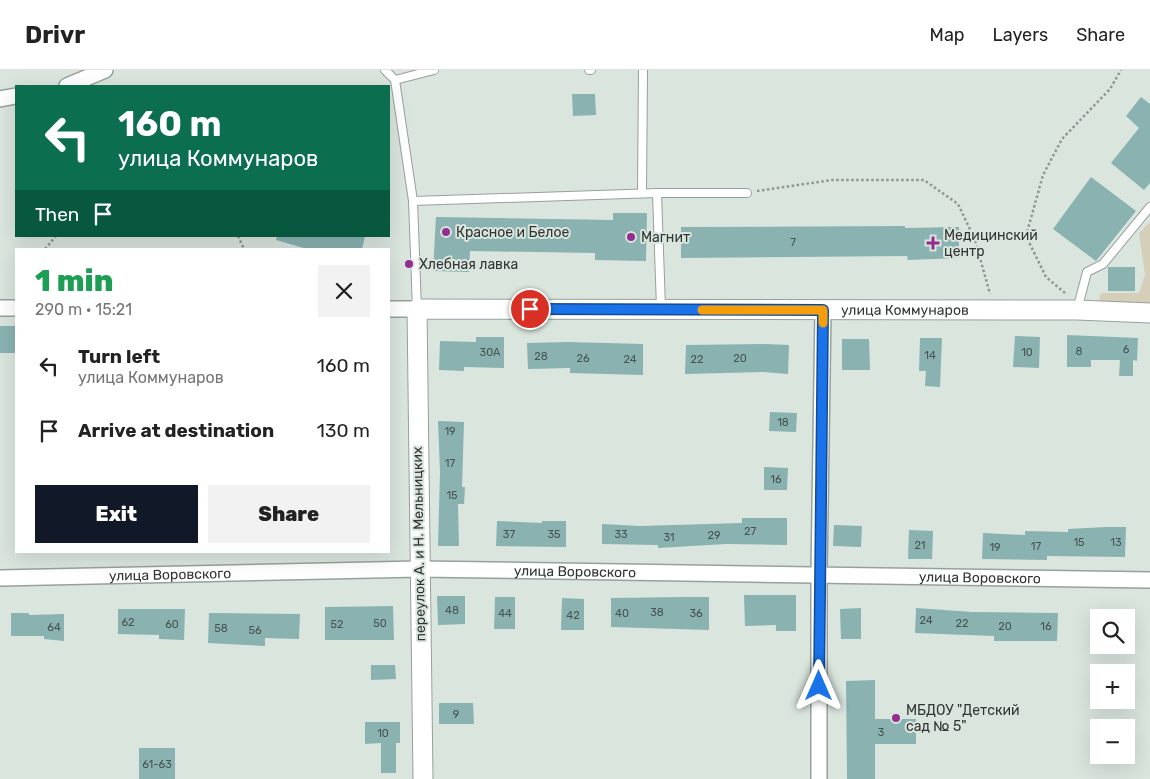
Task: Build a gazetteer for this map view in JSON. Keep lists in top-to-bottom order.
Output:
{
  "streets": {
    "street": ["улица Коммунаров", "переулок А. и Н. Мельницких", "улица Воровского"]
  },
  "crossings": [
    ["улица Коммунаров", "переулок А. и Н. Мельницких"],
    ["переулок А. и Н. Мельницких", "улица Воровского"]
  ],
  "places": {
    "other": [
      "Красное и Белое",
      "Магнит",
      "Хлебная лавка",
      "МБДОУ \"Детский сад № 5\""
    ],
    "health": ["Медицинский центр"]
  },
  "house_numbers": [
    "7",
    "6",
    "8",
    "30А",
    "10",
    "14",
    "28",
    "26",
    "20",
    "24",
    "22",
    "18",
    "19",
    "17",
    "16",
    "15",
    "27",
    "37",
    "35",
    "33",
    "29",
    "31",
    "15",
    "13",
    "21",
    "17",
    "19",
    "48",
    "38",
    "44",
    "40",
    "36",
    "42",
    "24",
    "62",
    "50",
    "22",
    "60",
    "52",
    "20",
    "16",
    "64",
    "58",
    "56",
    "9",
    "3",
    "10",
    "61-63"
  ],
  "page": {
    "header": "Drivr",
    "nav": ["Map", "Layers", "Share"],
    "turn": ["160 m", "улица Коммунаров"],
    "then": "Then",
    "heading": ["1 min", "290 m · 15:21"],
    "list": [
      {
        "name": "Turn left",
        "note": "улица Коммунаров",
        "value": "160 m"
      },
      {
        "name": "Arrive at destination",
        "value": "130 m"
      }
    ],
    "buttons": ["Exit", "Share"],
    "map_buttons": ["+", "−"]
  }
}
